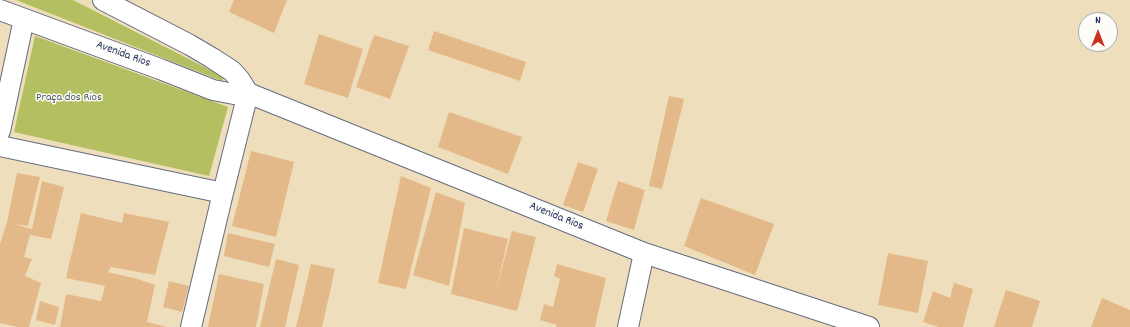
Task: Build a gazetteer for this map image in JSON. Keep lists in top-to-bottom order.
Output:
{
  "streets": {
    "street": ["Avenida Rios"]
  },
  "parks": ["Praça dos Rios"],
  "north": "top"
}
